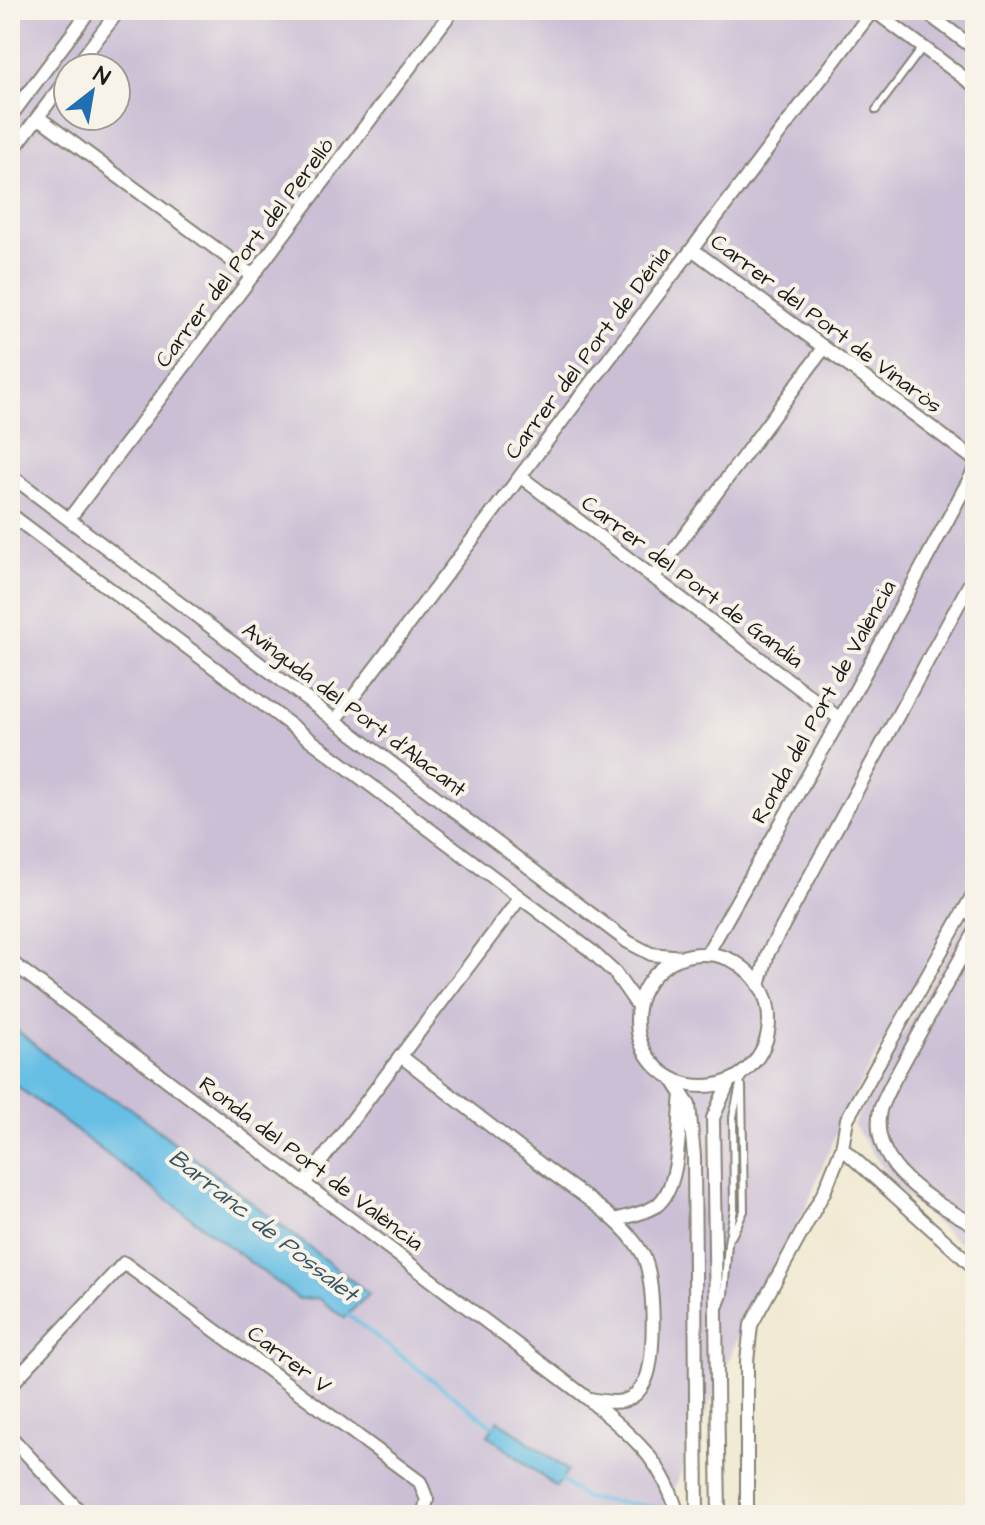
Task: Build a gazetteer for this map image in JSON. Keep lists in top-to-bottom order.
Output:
{
  "streets": {
    "street": [
      "Carrer del Port del Perelló",
      "Carrer del Port de Vinaròs",
      "Carrer del Port de Dénia",
      "Carrer del Port de Gandia",
      "Ronda del Port de València",
      "Avinguda del Port d'Alacant",
      "Carrer V"
    ]
  },
  "crossings": [
    ["Carrer del Port del Perelló", "Avinguda del Port d'Alacant"],
    ["Carrer del Port de Vinaròs", "Carrer del Port de Dénia"],
    ["Carrer del Port de Dénia", "Carrer del Port de Gandia"],
    ["Carrer del Port de Dénia", "Avinguda del Port d'Alacant"],
    ["Carrer del Port de Gandia", "Ronda del Port de València"],
    ["Ronda del Port de València", "Avinguda del Port d'Alacant"]
  ],
  "water": ["Barranc de Possalet"],
  "north": "top right"
}
